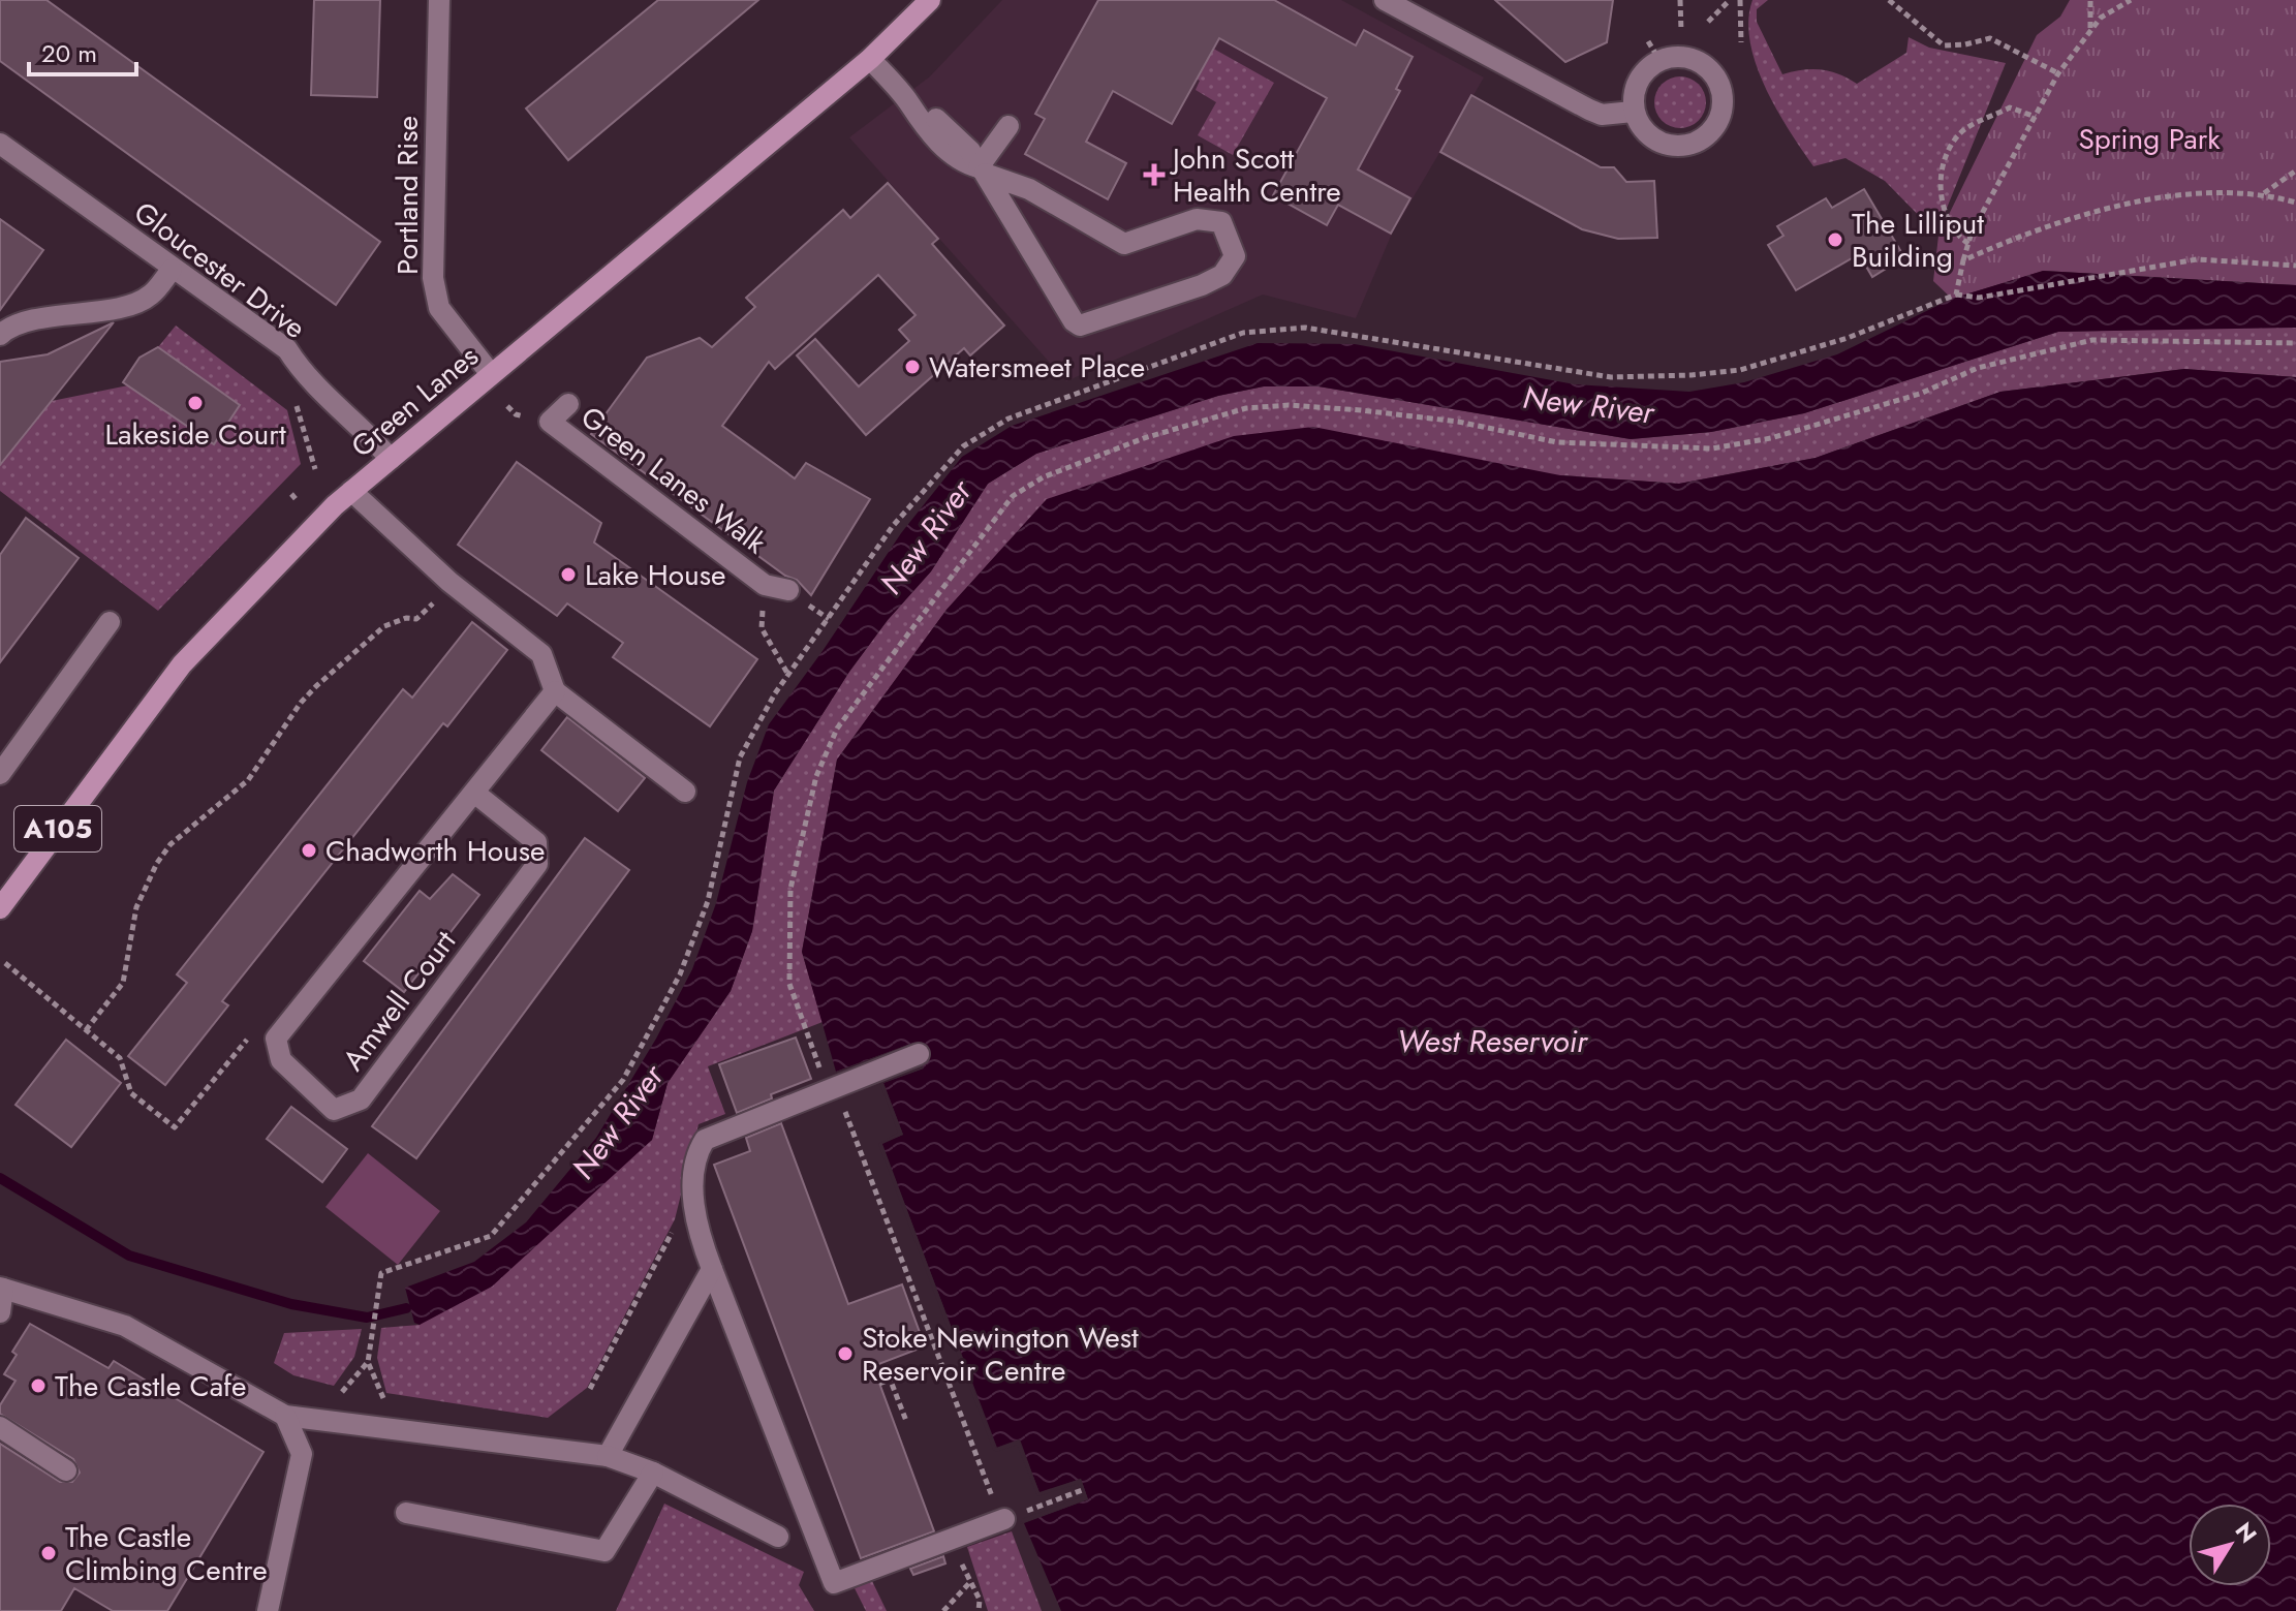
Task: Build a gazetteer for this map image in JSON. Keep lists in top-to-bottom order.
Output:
{
  "streets": {
    "main road": ["Green Lanes", "A105"],
    "street": [
      "Portland Rise",
      "Gloucester Drive",
      "Green Lanes Walk",
      "Amwell Court"
    ]
  },
  "crossings": [
    ["Portland Rise", "Green Lanes"],
    ["Gloucester Drive", "Green Lanes"]
  ],
  "water": ["New River", "West Reservoir"],
  "parks": ["Spring Park"],
  "places": {
    "health": ["John Scott Health Centre"],
    "other": [
      "The Lilliput Building",
      "Watersmeet Place",
      "Lakeside Court",
      "Lake House",
      "Chadworth House",
      "Stoke Newington West Reservoir Centre",
      "The Castle Cafe",
      "The Castle Climbing Centre"
    ]
  },
  "scale_bar": "20 m",
  "north": "top right"
}
